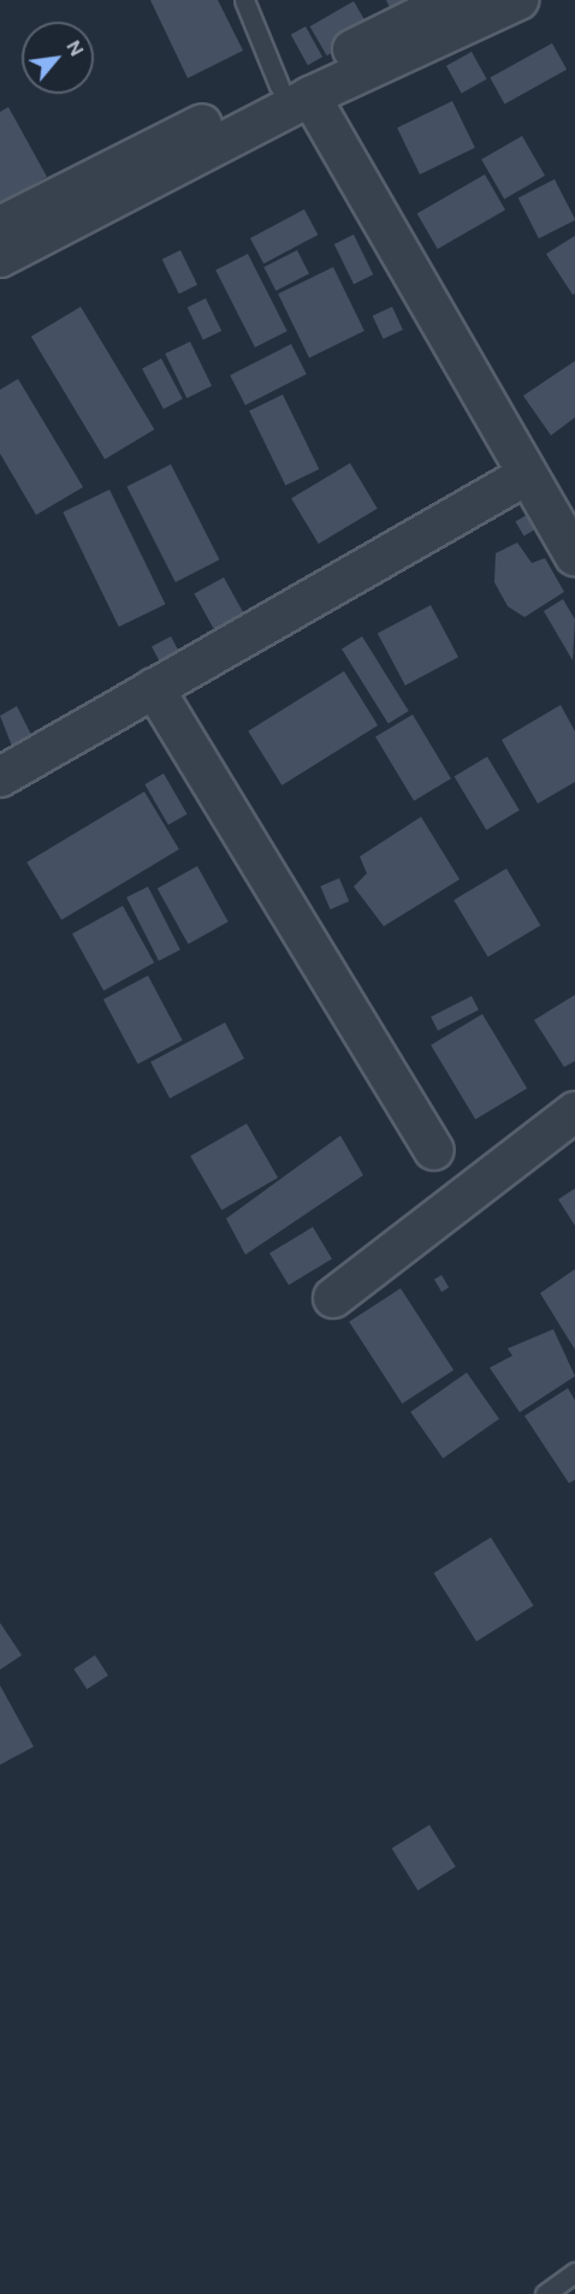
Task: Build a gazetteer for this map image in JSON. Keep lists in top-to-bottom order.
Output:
{
  "north": "top right"
}
